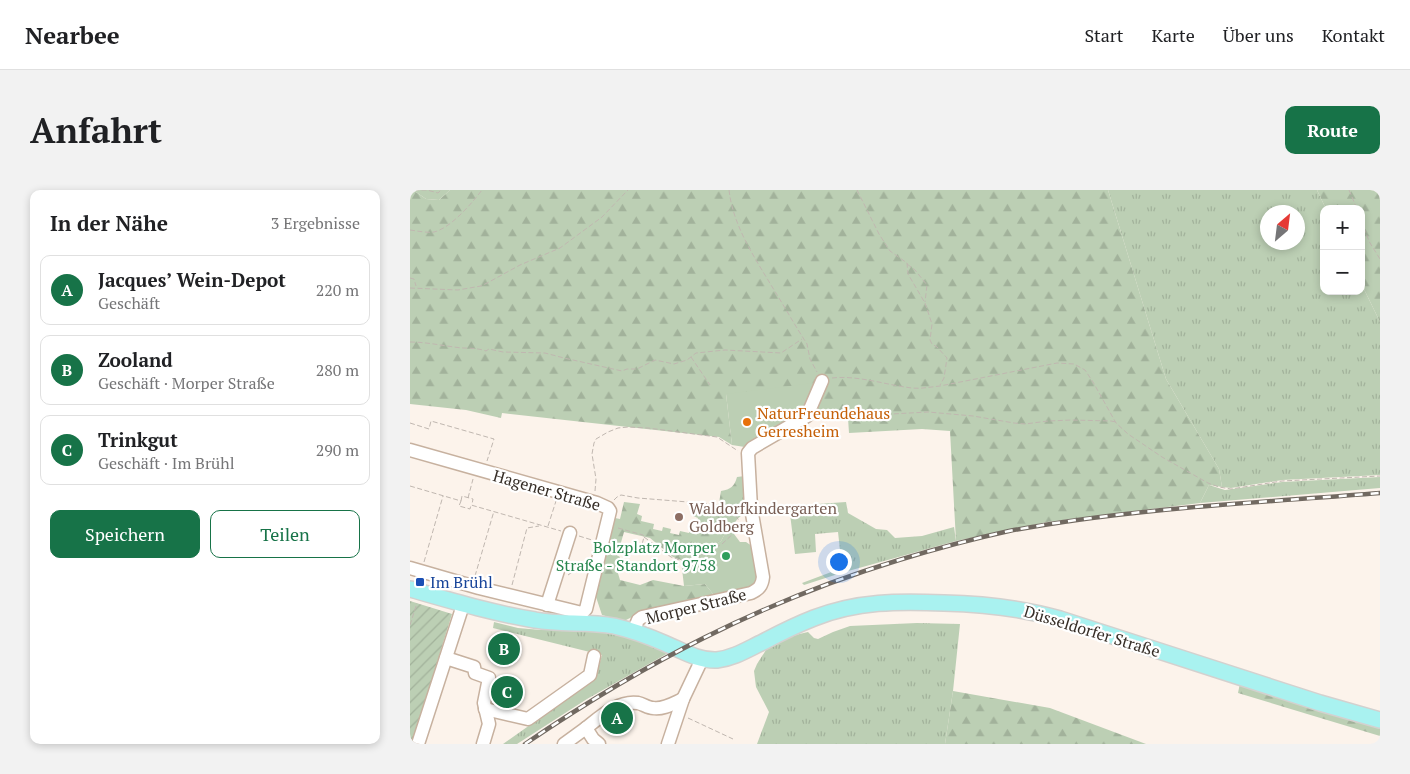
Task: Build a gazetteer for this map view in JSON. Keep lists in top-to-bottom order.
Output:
{
  "streets": {
    "main road": ["Morper Straße", "Düsseldorfer Straße"],
    "street": ["Hagener Straße"]
  },
  "crossings": [
    ["Morper Straße", "Düsseldorfer Straße"]
  ],
  "places": {
    "other": ["NaturFreundehaus Gerresheim", "Waldorfkindergarten Goldberg", "Bolzplatz Morper Straße - Standort 9758"],
    "transit": ["Im Brühl"]
  },
  "north": "top right",
  "page": {
    "header": "Nearbee",
    "nav": [
      "Start",
      "Karte",
      "Über uns",
      "Kontakt"
    ],
    "buttons": [
      "Route",
      ["Speichern", "Teilen"]
    ],
    "title": "Anfahrt",
    "heading": ["In der Nähe", "3 Ergebnisse"],
    "map_buttons": ["+", "−"],
    "list": [
      {
        "mark": "A",
        "name": "Jacques’ Wein-Depot",
        "note": "Geschäft",
        "value": "220 m"
      },
      {
        "mark": "B",
        "name": "Zooland",
        "note": "Geschäft · Morper Straße",
        "value": "280 m"
      },
      {
        "mark": "C",
        "name": "Trinkgut",
        "note": "Geschäft · Im Brühl",
        "value": "290 m"
      }
    ],
    "pins": ["B", "C", "A"]
  }
}
